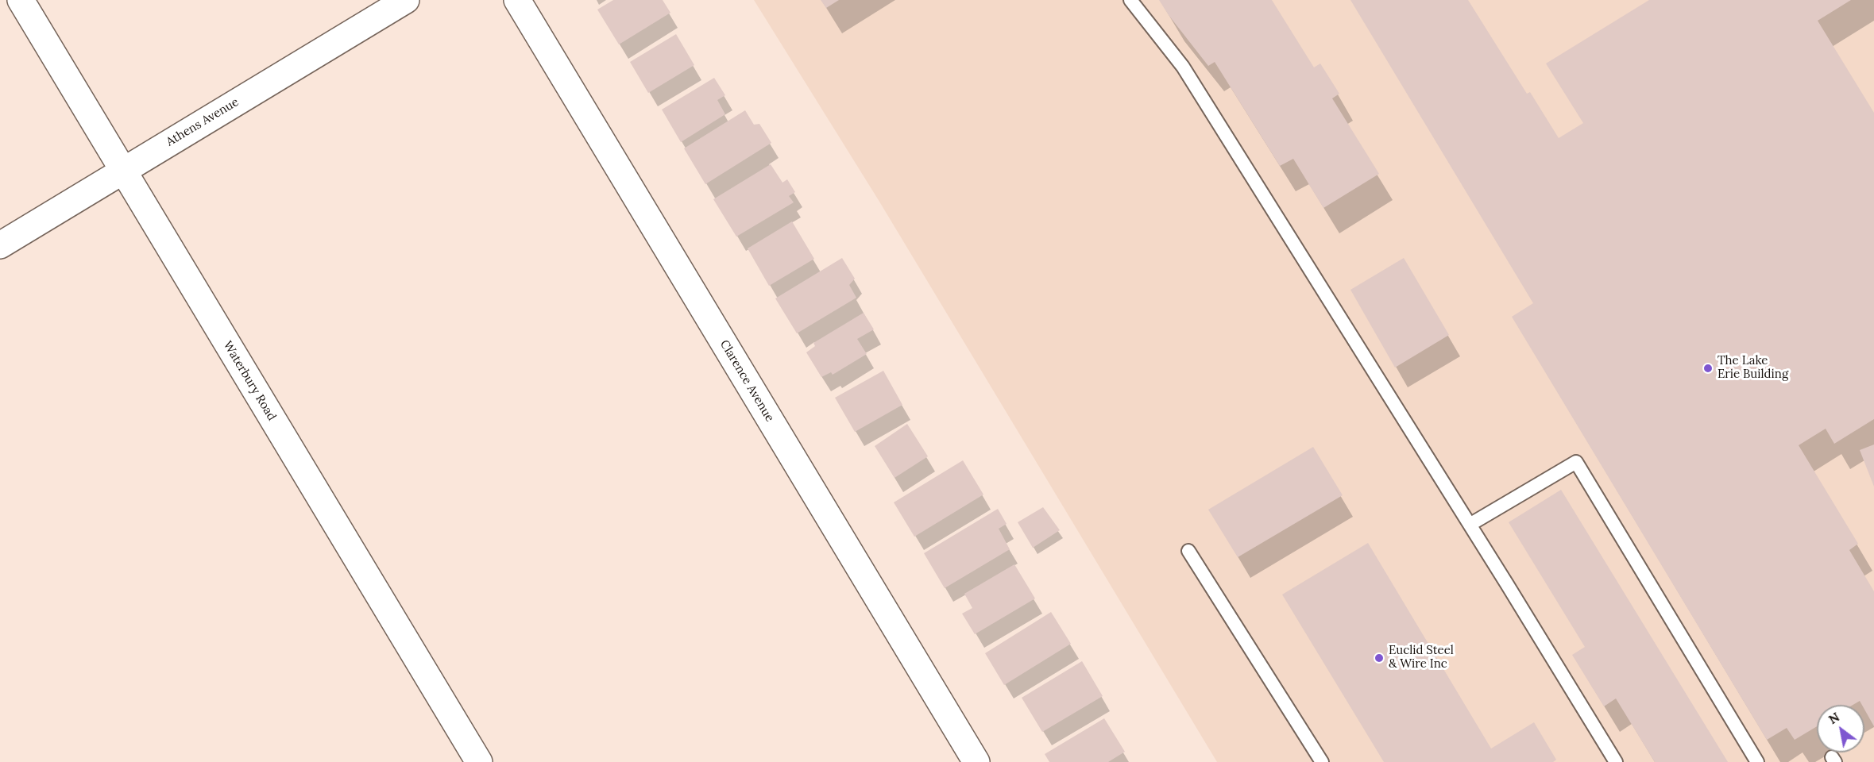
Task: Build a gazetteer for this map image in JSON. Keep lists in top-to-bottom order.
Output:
{
  "streets": {
    "street": ["Athens Avenue", "Waterbury Road", "Clarence Avenue"]
  },
  "crossings": [
    ["Athens Avenue", "Waterbury Road"]
  ],
  "places": ["The Lake Erie Building", "Euclid Steel & Wire Inc"],
  "north": "top left"
}
